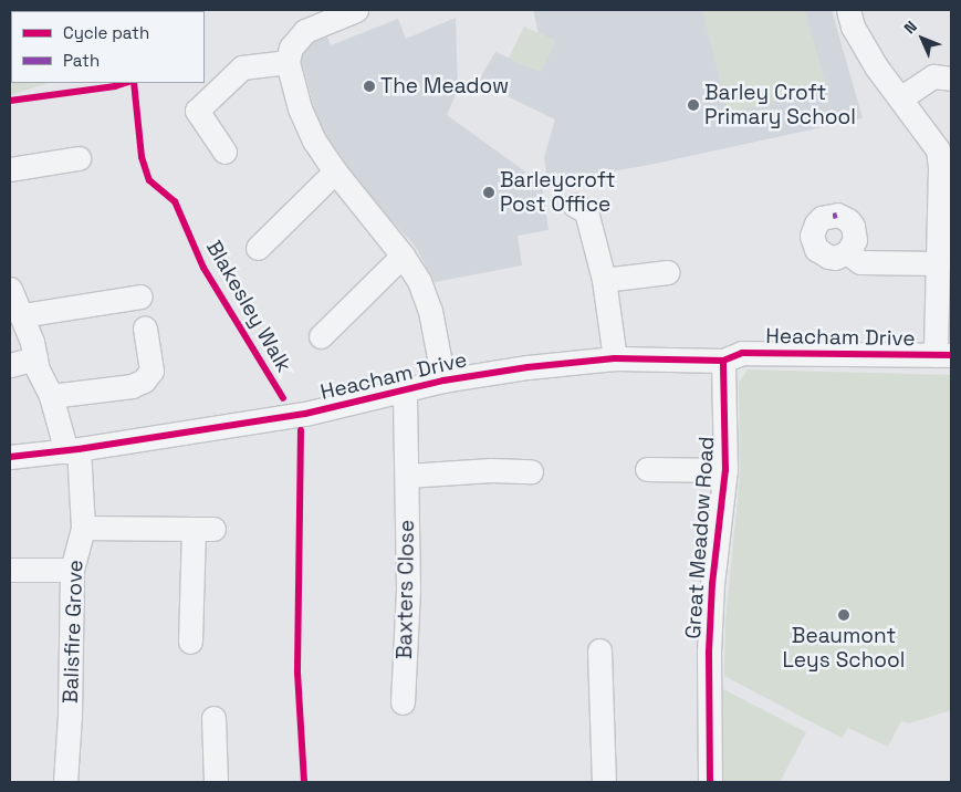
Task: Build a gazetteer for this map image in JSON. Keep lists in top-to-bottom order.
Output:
{
  "streets": {
    "street": [
      "Heacham Drive",
      "Great Meadow Road",
      "Baxters Close",
      "Balisfire Grove"
    ],
    "cycle path": ["Blakesley Walk"]
  },
  "crossings": [
    ["Heacham Drive", "Great Meadow Road"],
    ["Heacham Drive", "Baxters Close"],
    ["Heacham Drive", "Balisfire Grove"]
  ],
  "places": [
    "The Meadow",
    "Barley Croft Primary School",
    "Barleycroft Post Office",
    "Beaumont Leys School"
  ],
  "legend": ["Cycle path", "Path"],
  "north": "top left"
}
